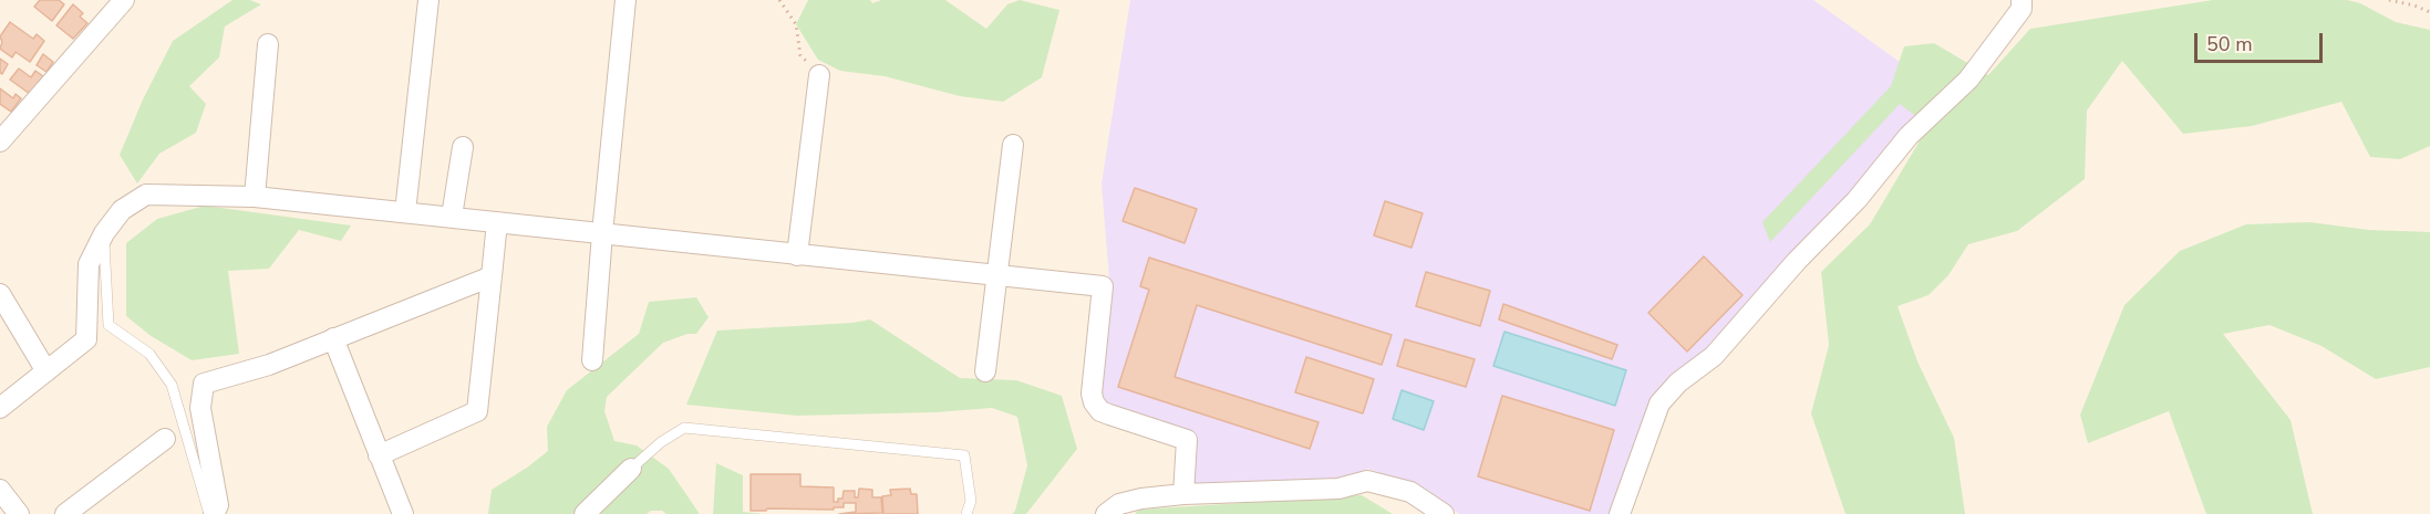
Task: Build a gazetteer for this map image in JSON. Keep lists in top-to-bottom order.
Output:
{
  "scale_bar": "50 m"
}
